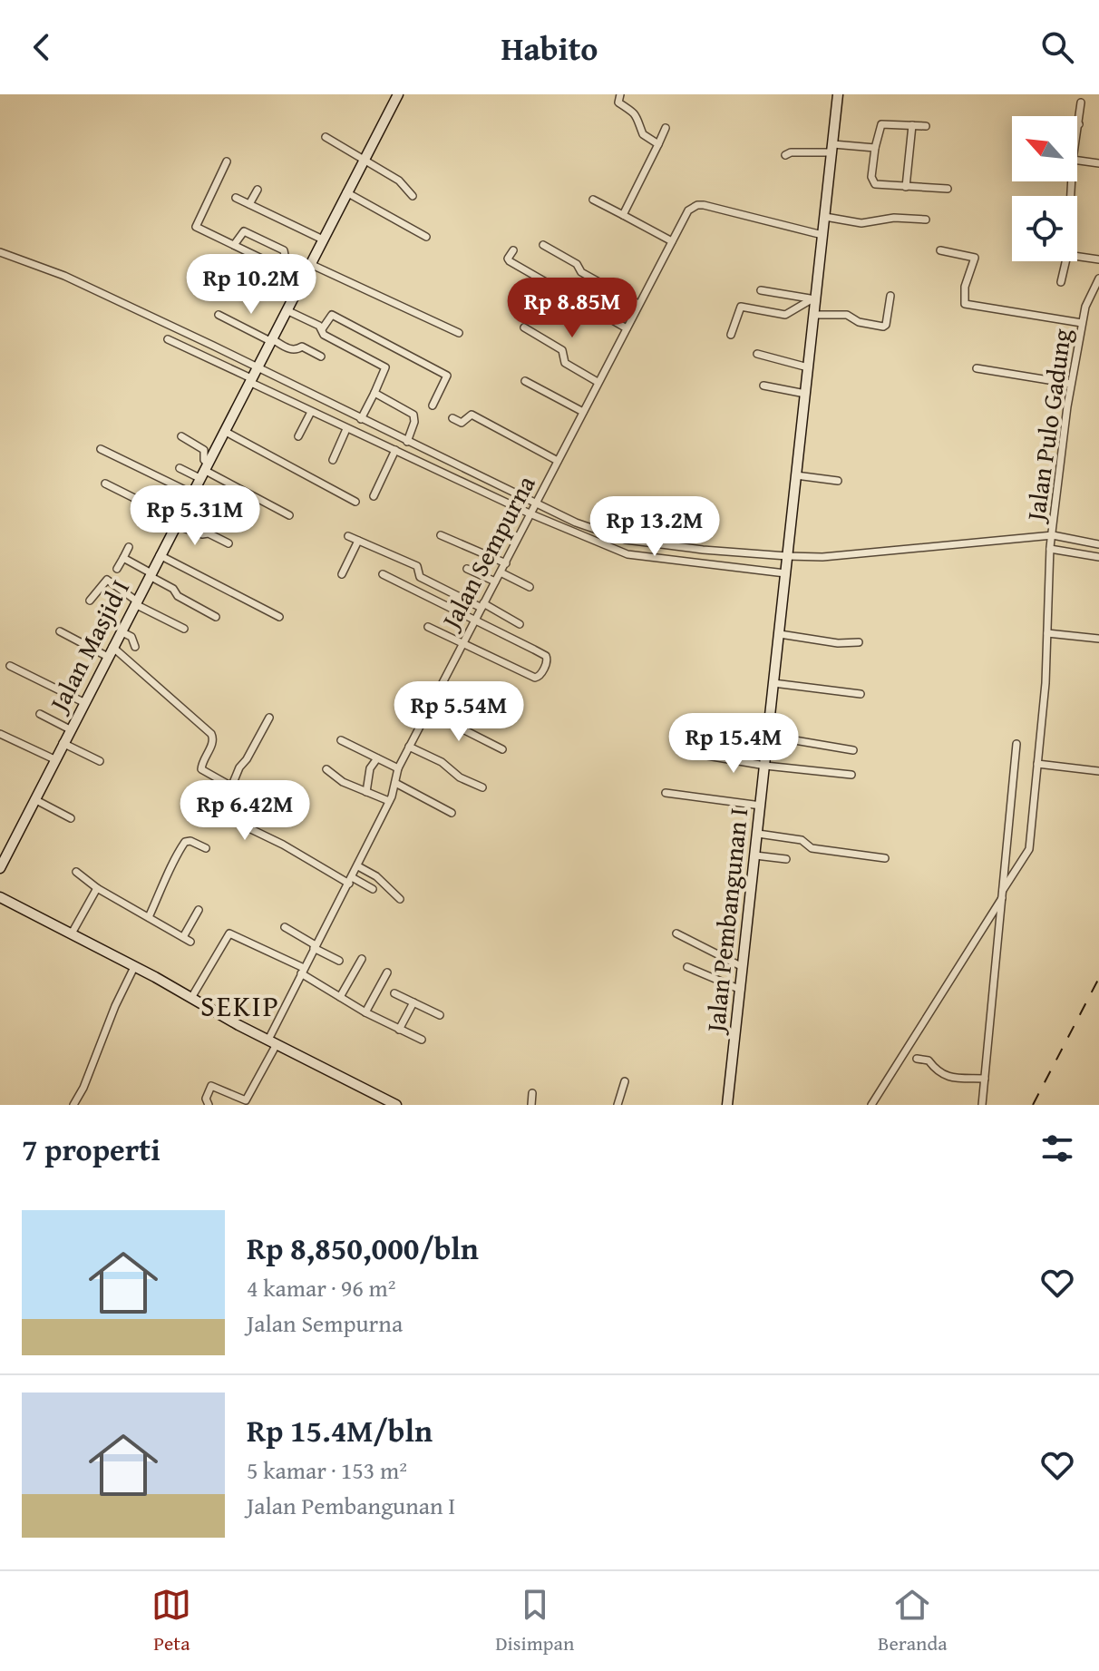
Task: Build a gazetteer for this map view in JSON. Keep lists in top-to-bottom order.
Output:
{
  "streets": {
    "main road": ["Jalan Masjid I", "Jalan Pembangunan I"],
    "street": ["Jalan Pulo Gadung", "Jalan Sempurna"]
  },
  "crossings": [
    ["Jalan Sempurna", "Jalan Pembangunan I"]
  ],
  "districts": ["SEKIP"],
  "north": "top left",
  "page": {
    "header": "Habito",
    "price": [
      "Rp 10.2M",
      "Rp 8.85M",
      "Rp 5.31M",
      "Rp 13.2M",
      "Rp 5.54M",
      "Rp 15.4M",
      "Rp 6.42M"
    ],
    "heading": "7 properti",
    "list": [
      {
        "name": "Rp 8,850,000/bln",
        "note": "4 kamar · 96 m² · Jalan Sempurna"
      },
      {
        "name": "Rp 15.4M/bln",
        "note": "5 kamar · 153 m² · Jalan Pembangunan I"
      }
    ],
    "tabs": ["Peta", "Disimpan", "Beranda"]
  }
}
